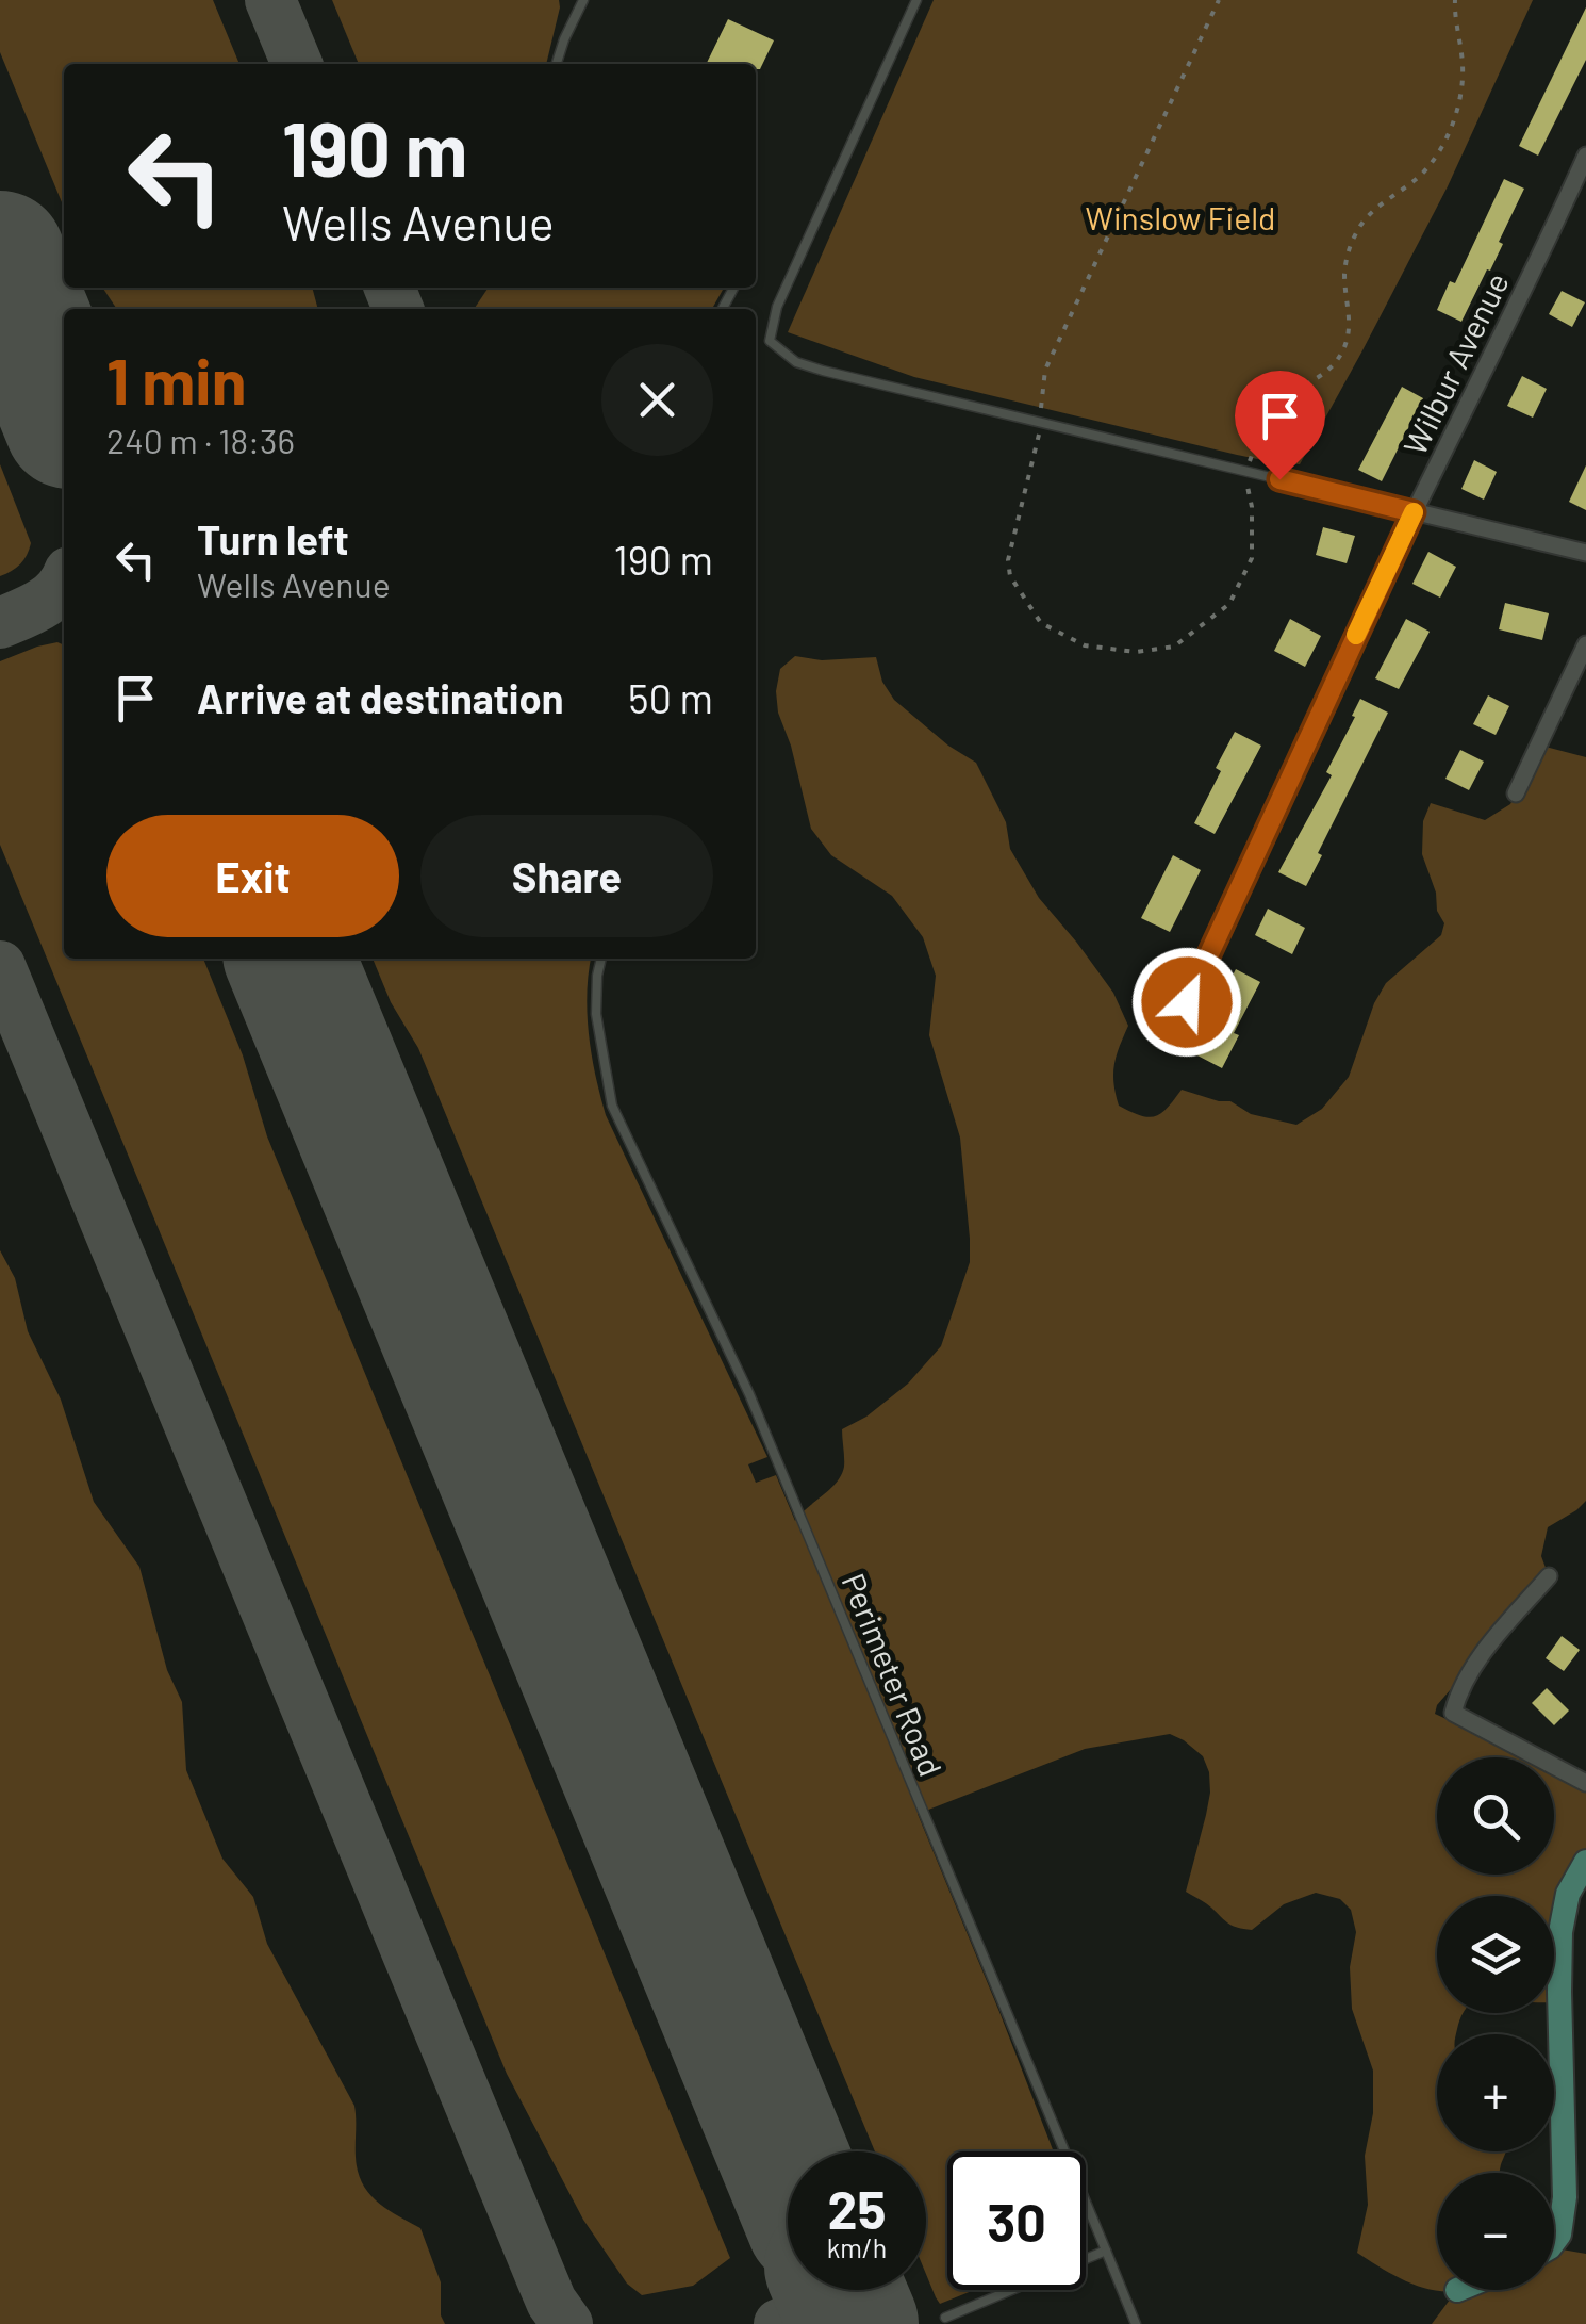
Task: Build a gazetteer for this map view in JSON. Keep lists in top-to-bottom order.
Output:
{
  "streets": {
    "street": ["Wilbur Avenue"],
    "lane": ["Perimeter Road"]
  },
  "parks": ["Winslow Field"],
  "page": {
    "turn": ["190 m", "Wells Avenue"],
    "heading": ["1 min", "240 m · 18:36"],
    "list": [
      {
        "name": "Turn left",
        "note": "Wells Avenue",
        "value": "190 m"
      },
      {
        "name": "Arrive at destination",
        "value": "50 m"
      }
    ],
    "buttons": ["Exit", "Share"],
    "map_buttons": ["+", "−"],
    "speed": "25 km/h",
    "limit": "30"
  }
}
